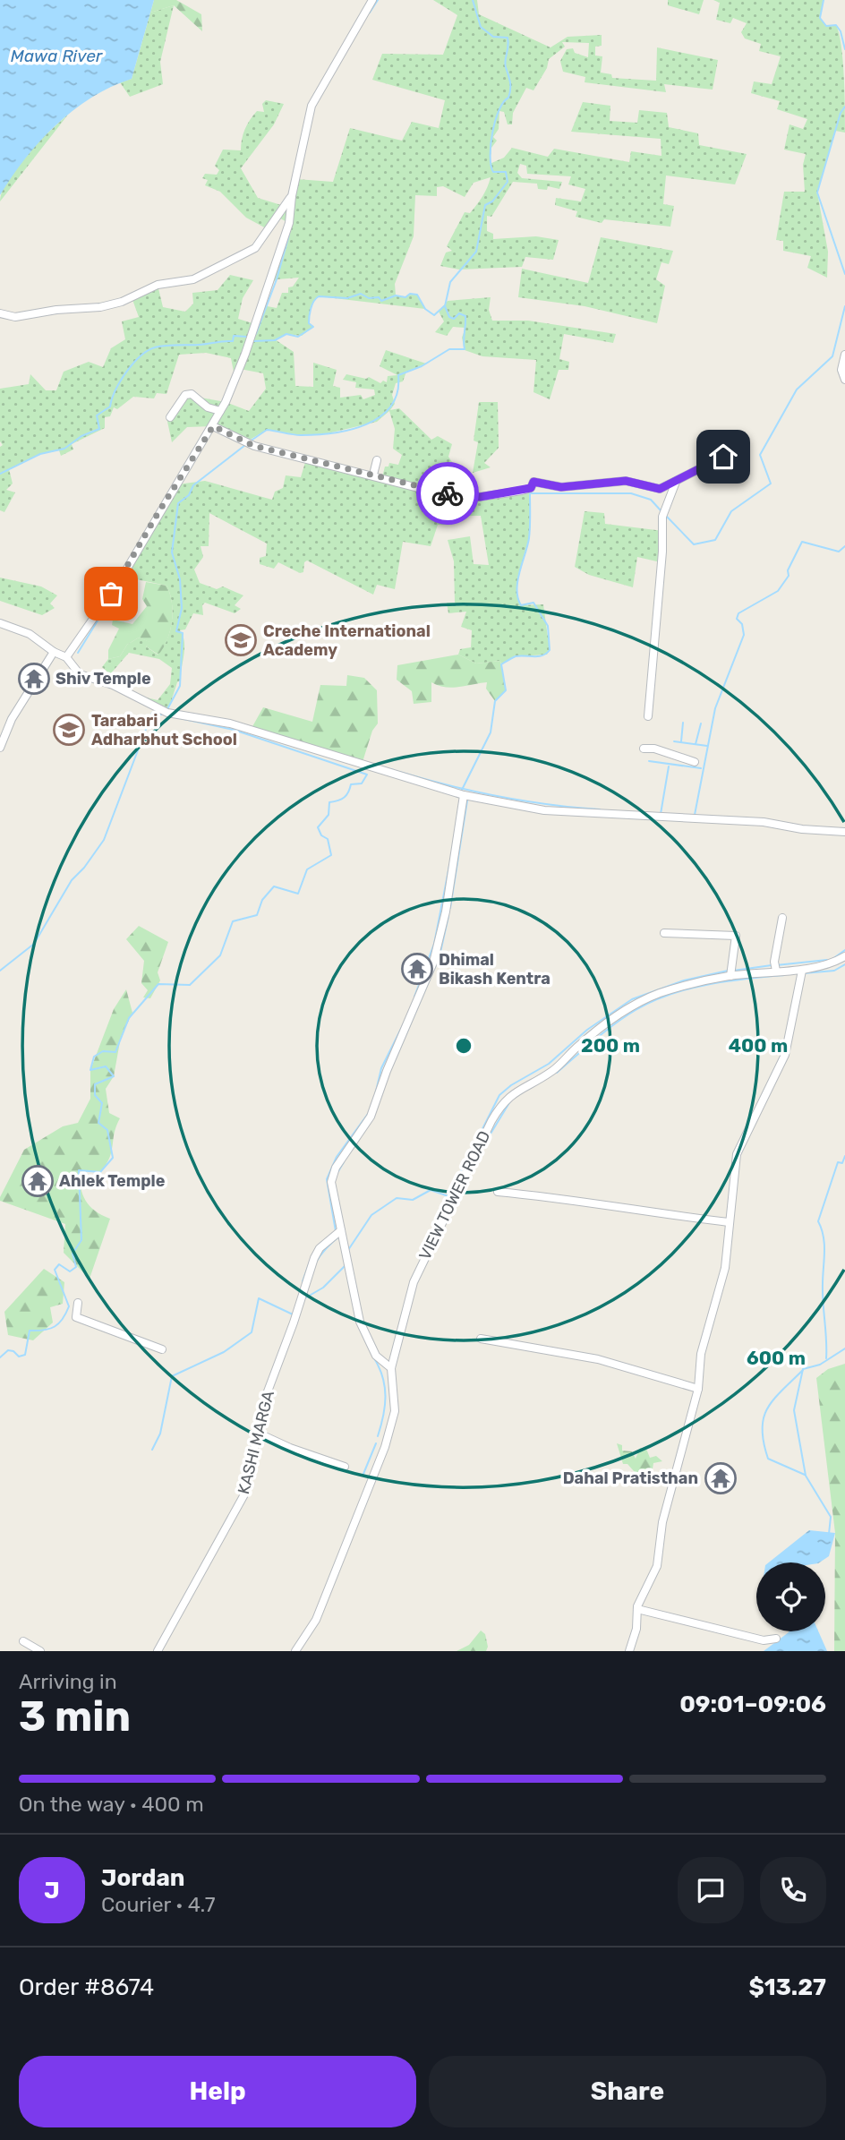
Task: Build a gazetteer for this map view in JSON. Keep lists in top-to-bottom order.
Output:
{
  "streets": {
    "street": ["VIEW TOWER ROAD", "KASHI MARGA"]
  },
  "water": ["Mawa River"],
  "places": {
    "school or university": ["Creche International Academy", "Tarabari Adharbhut School"],
    "temple": [
      "Shiv Temple",
      "Dhimal Bikash Kentra",
      "Ahlek Temple",
      "Dahal Pratisthan"
    ]
  },
  "page": {
    "heading": ["3 min", "Arriving in", "09:01–09:06"],
    "panel": [
      "Jordan",
      "Courier · 4.7",
      "Order #8674",
      "$13.27"
    ],
    "bar": "On the way · 400 m",
    "round": "J",
    "buttons": ["Help", "Share"]
  },
  "rings": ["200 m", "400 m", "600 m"]
}
